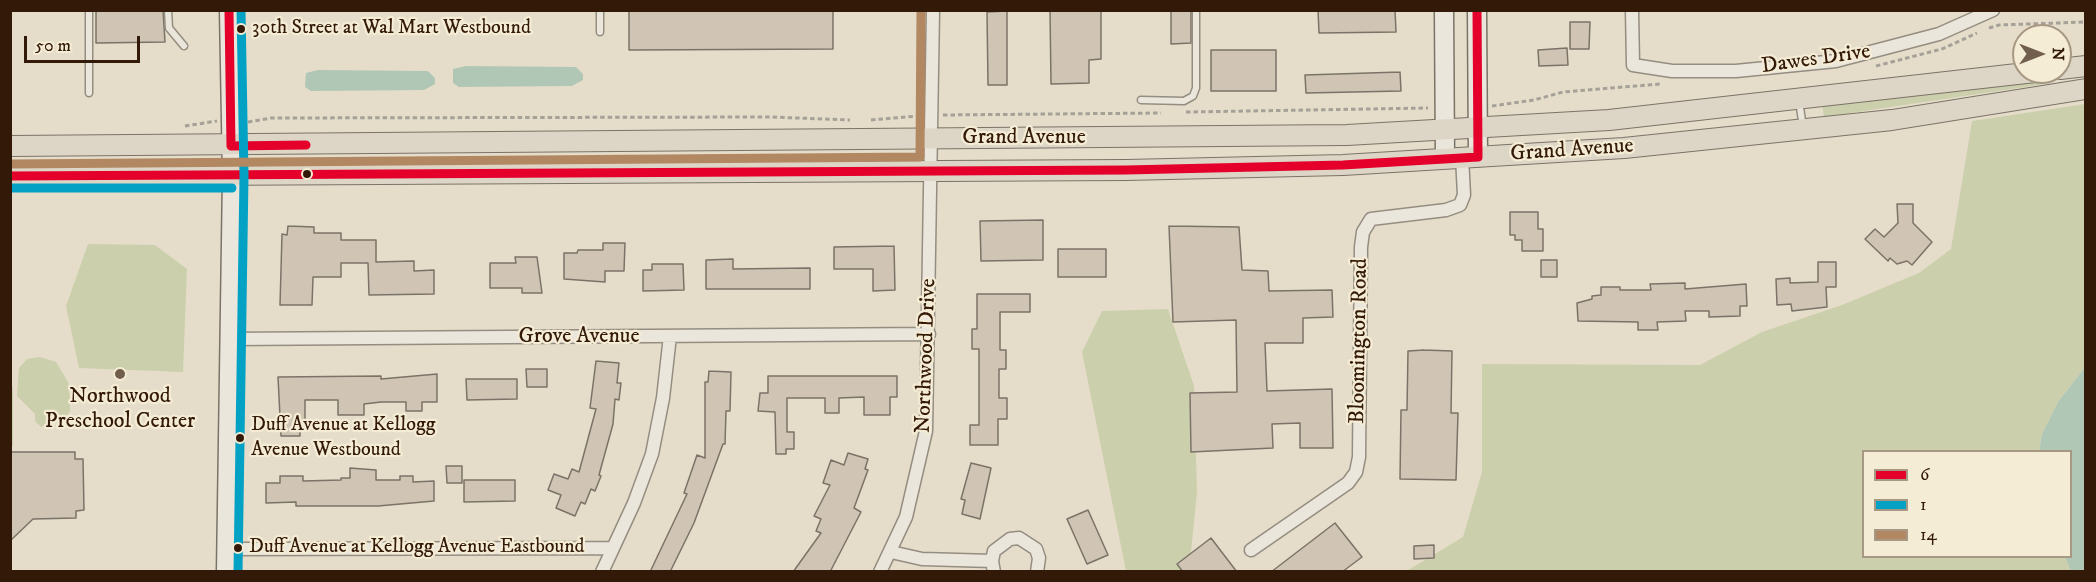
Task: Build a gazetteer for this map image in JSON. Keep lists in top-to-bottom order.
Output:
{
  "streets": {
    "main road": ["Grand Avenue"],
    "street": [
      "Dawes Drive",
      "Grove Avenue",
      "Bloomington Road",
      "Northwood Drive"
    ]
  },
  "crossings": [
    ["Grand Avenue", "Bloomington Road"],
    ["Grand Avenue", "Northwood Drive"],
    ["Grove Avenue", "Northwood Drive"]
  ],
  "places": [
    "30th Street at Wal Mart Westbound",
    "Northwood Preschool Center",
    "Duff Avenue at Kellogg Avenue Westbound",
    "Duff Avenue at Kellogg Avenue Eastbound"
  ],
  "lines": ["transit line 6", "transit line 1", "transit line 14"],
  "legend": ["6", "1", "14"],
  "scale_bar": "50 m",
  "north": "right"
}
